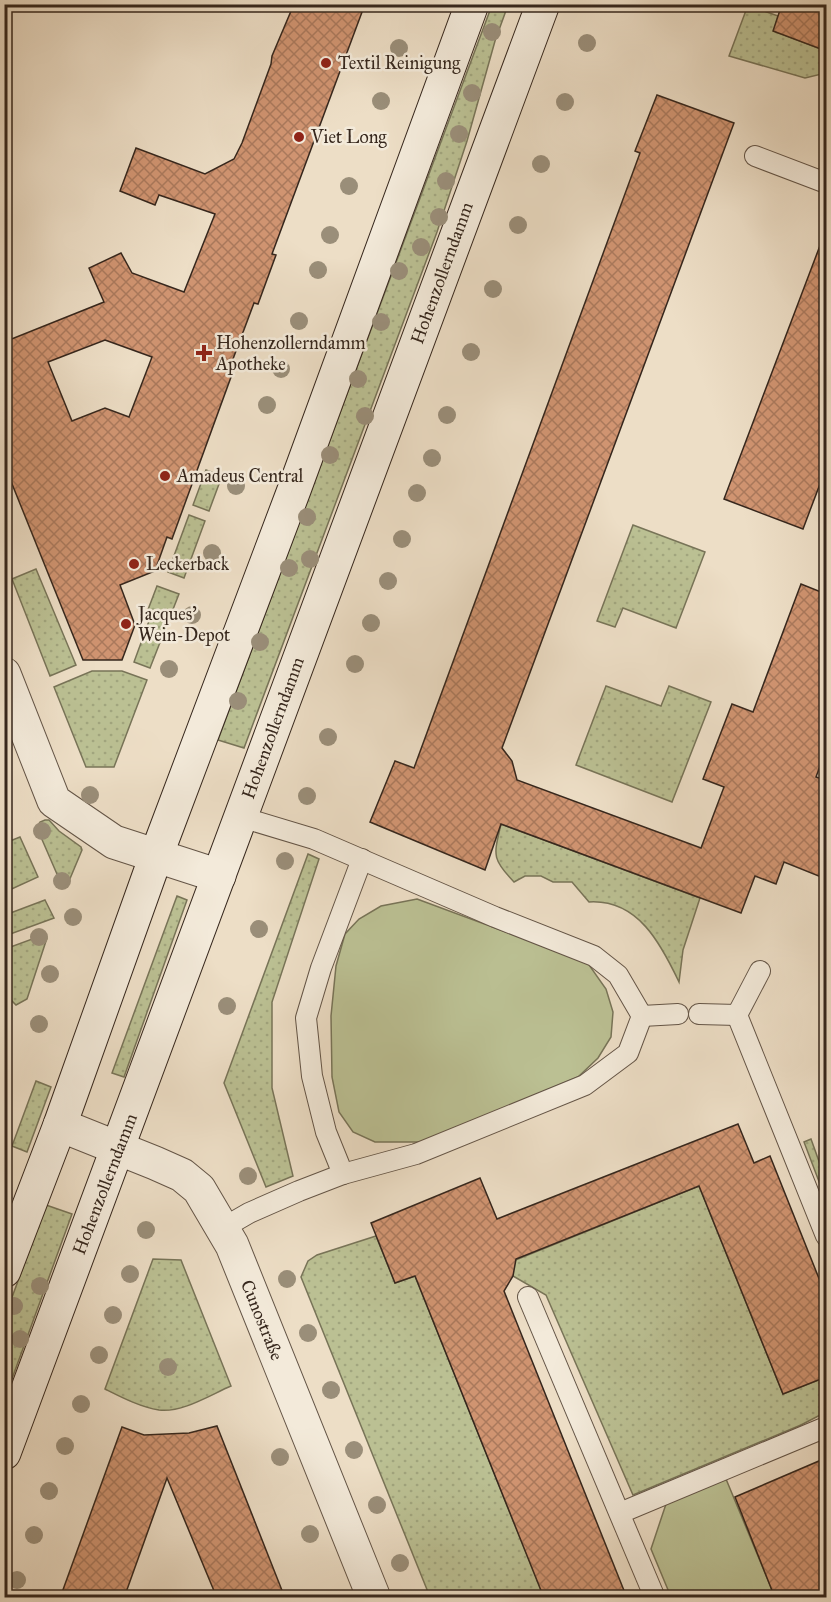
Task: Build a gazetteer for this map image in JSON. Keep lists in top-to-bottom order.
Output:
{
  "streets": {
    "main road": ["Hohenzollerndamm", "Cunostraße"]
  },
  "crossings": [
    ["Hohenzollerndamm", "Cunostraße"]
  ],
  "places": {
    "other": [
      "Textil Reinigung",
      "Viet Long",
      "Amadeus Central",
      "Leckerback",
      "Jacques' Wein-Depot"
    ],
    "health": ["Hohenzollerndamm Apotheke"]
  }
}
